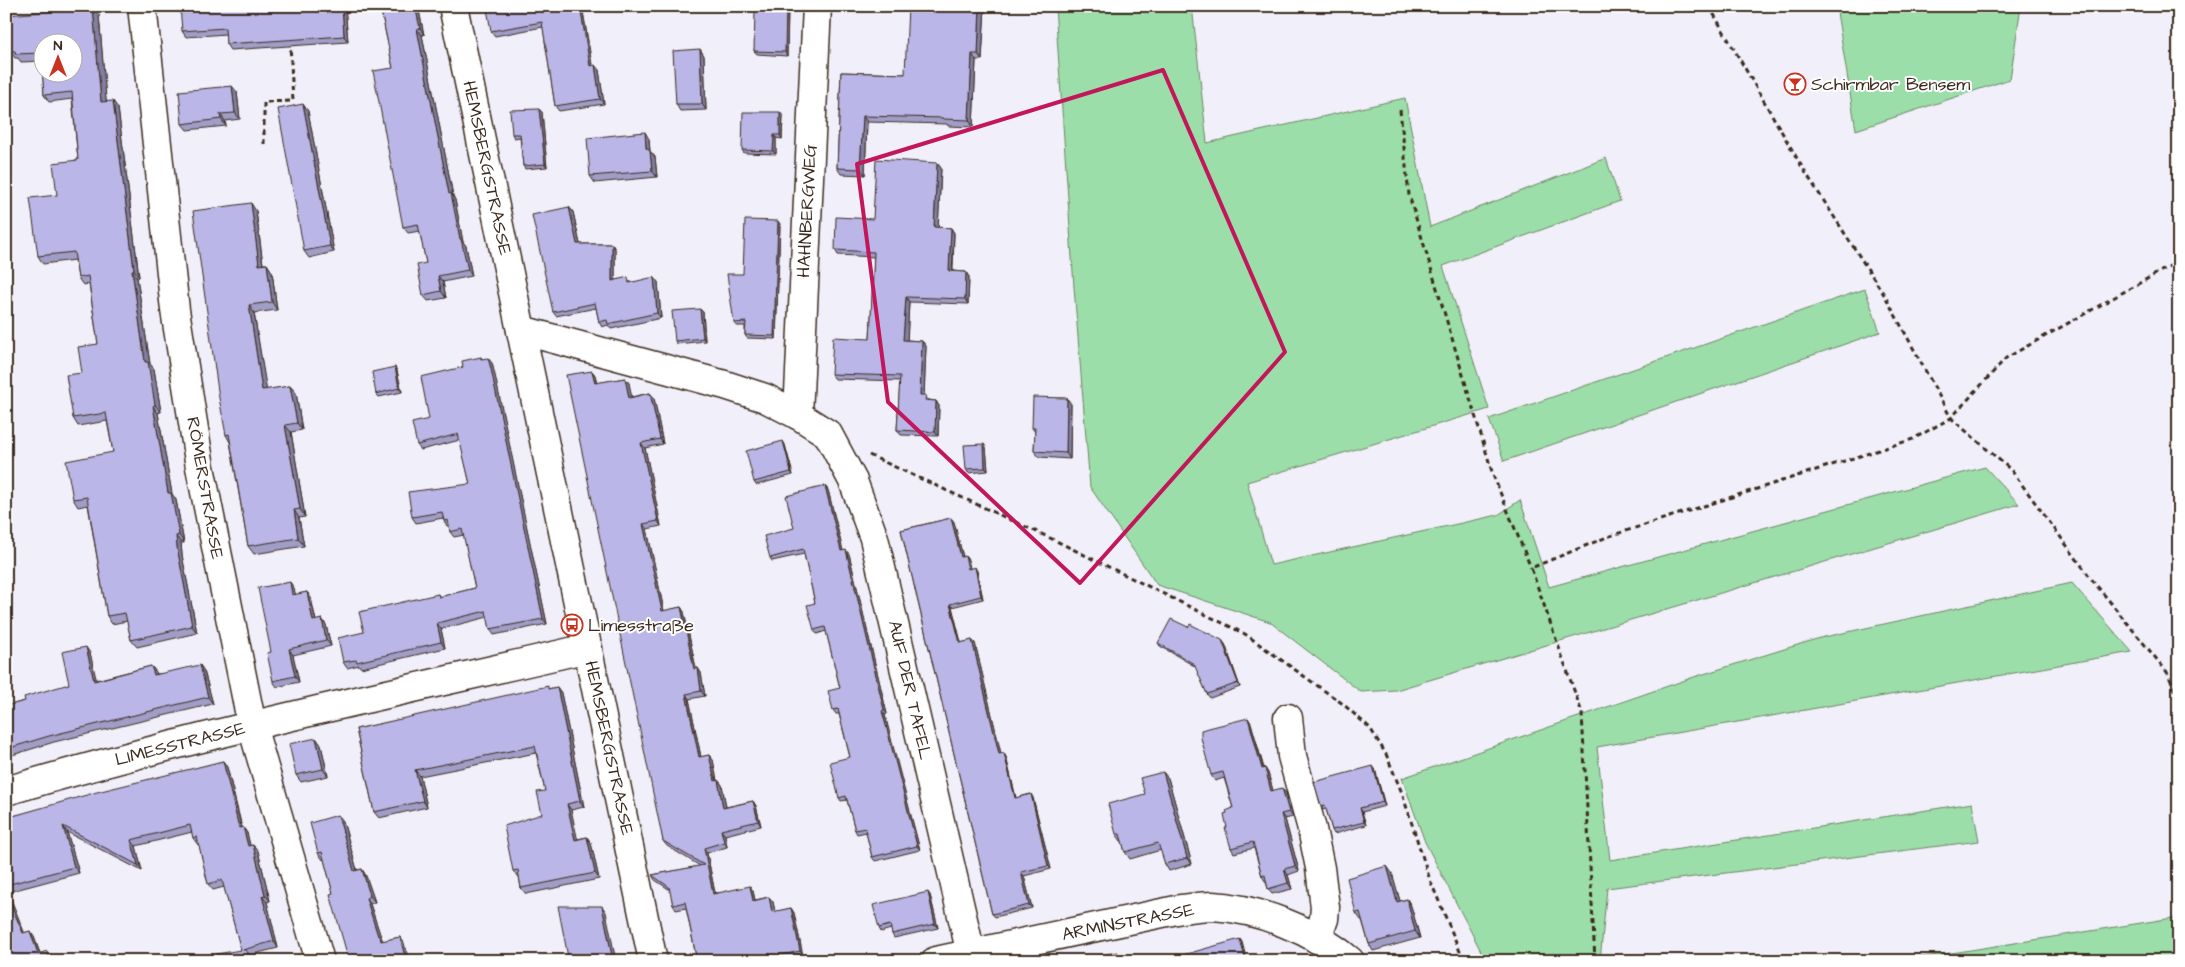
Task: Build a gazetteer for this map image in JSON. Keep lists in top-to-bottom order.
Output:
{
  "streets": {
    "street": [
      "HEMSBERGSTRASSE",
      "HAHNBERGWEG",
      "RÖMERSTRASSE",
      "AUF DER TAFEL",
      "LIMESSTRASSE",
      "ARMINSTRASSE"
    ]
  },
  "crossings": [
    ["HEMSBERGSTRASSE", "LIMESSTRASSE"],
    ["RÖMERSTRASSE", "LIMESSTRASSE"],
    ["AUF DER TAFEL", "ARMINSTRASSE"]
  ],
  "places": {
    "bar": ["Schirmbar Bensem"],
    "bus stop": ["Limesstraße"]
  },
  "north": "top"
}
